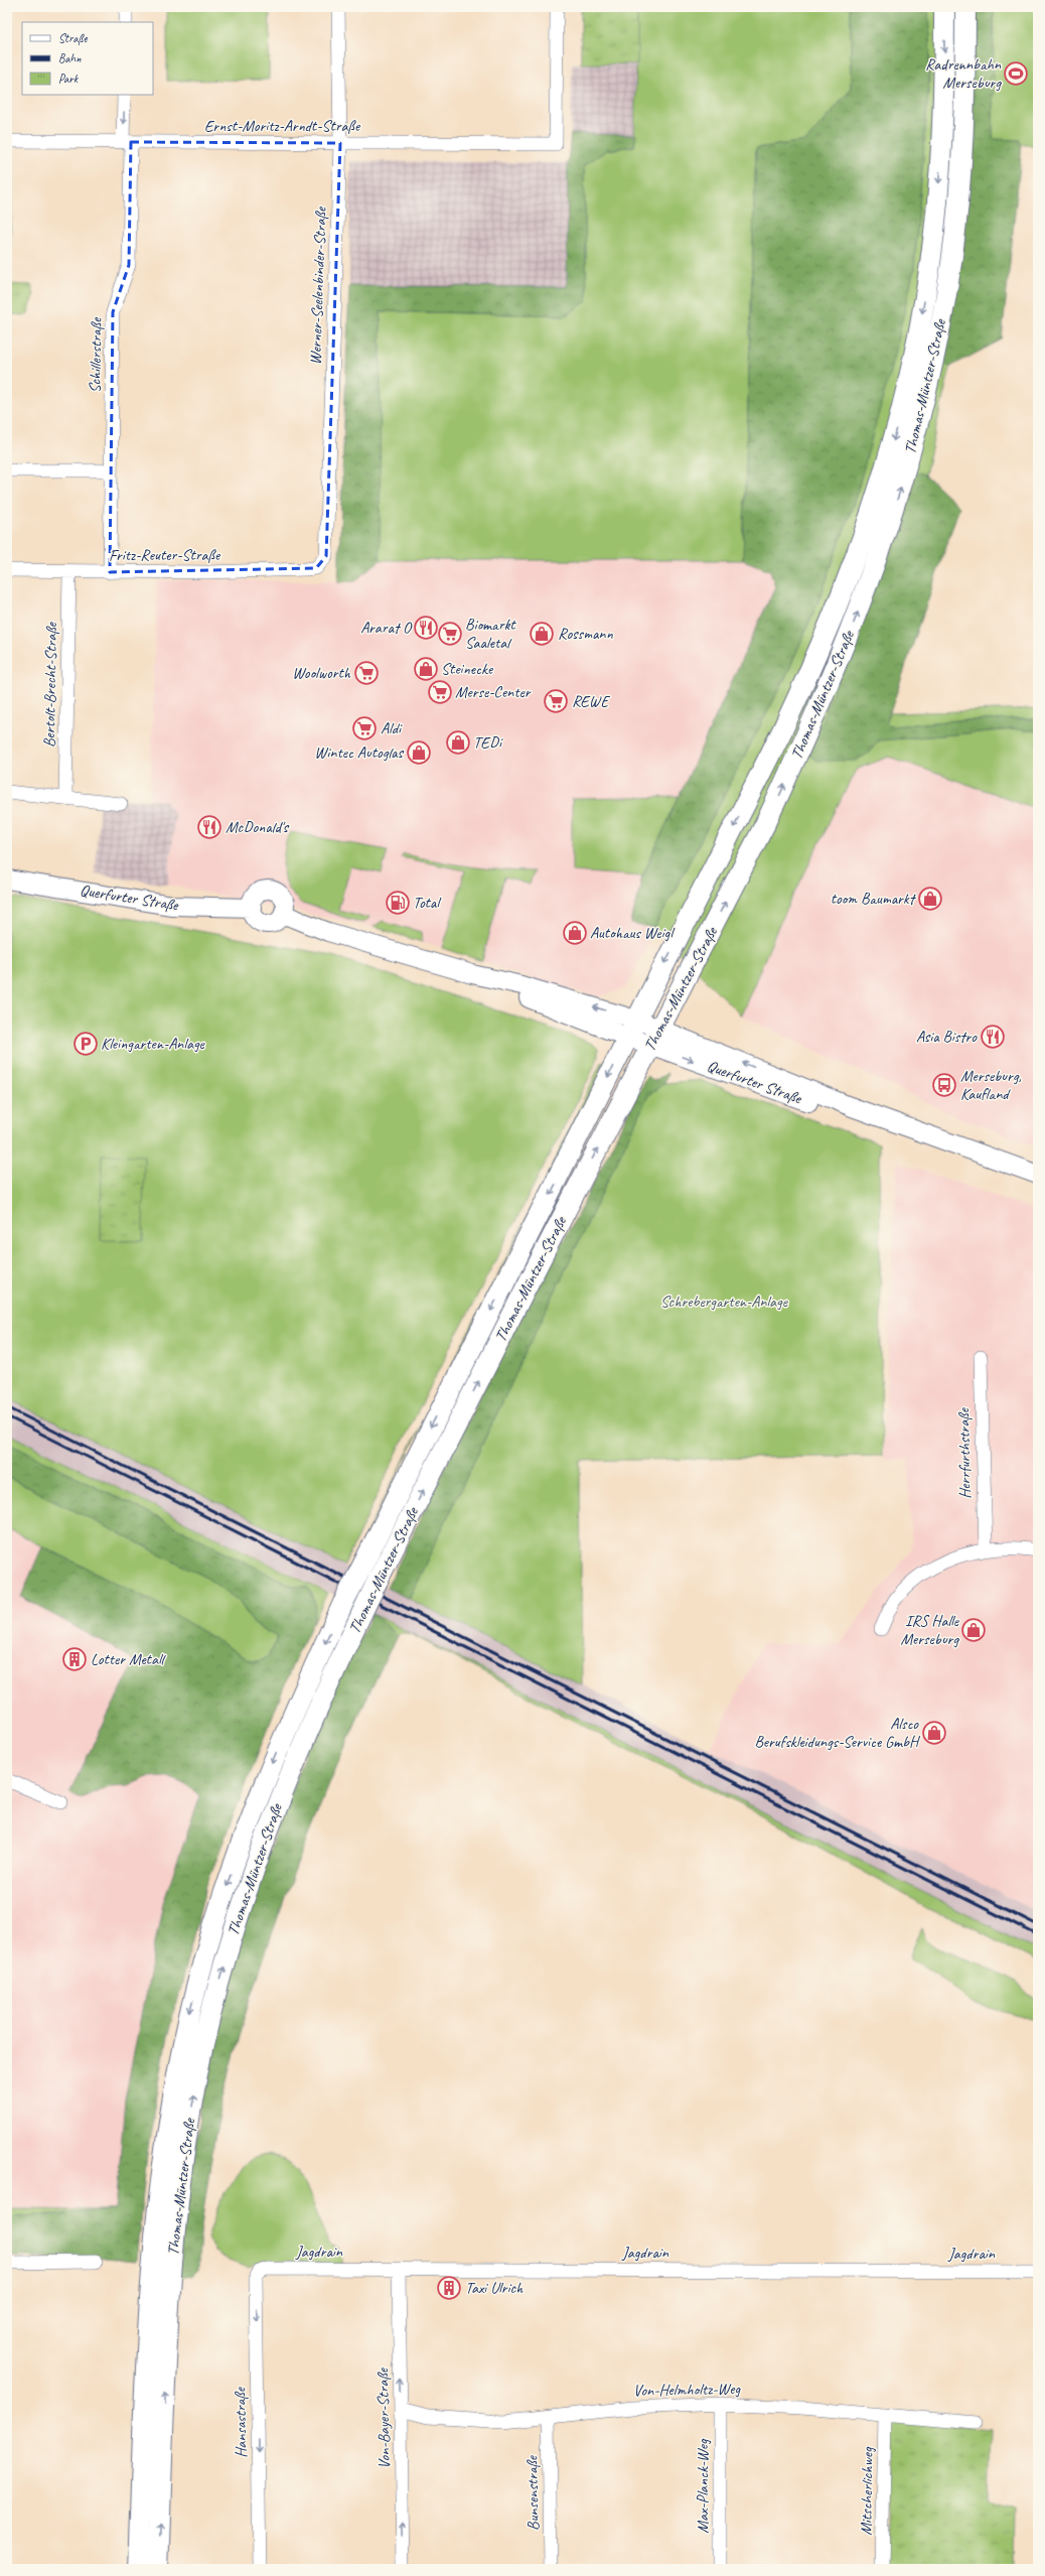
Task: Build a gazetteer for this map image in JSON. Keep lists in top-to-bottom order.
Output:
{
  "streets": {
    "main road": ["Thomas-Müntzer-Straße", "Querfurter Straße"],
    "street": [
      "Ernst-Moritz-Arndt-Straße",
      "Werner-Seelenbinder-Straße",
      "Schillerstraße",
      "Fritz-Reuter-Straße",
      "Bertolt-Brecht-Straße",
      "Herrfurthstraße",
      "Jagdrain",
      "Von-Helmholtz-Weg",
      "Von-Bayer-Straße",
      "Hansastraße",
      "Max-Planck-Weg",
      "Mitscherlichweg",
      "Bunsenstraße"
    ]
  },
  "crossings": [
    ["Ernst-Moritz-Arndt-Straße", "Werner-Seelenbinder-Straße"],
    ["Ernst-Moritz-Arndt-Straße", "Schillerstraße"],
    ["Werner-Seelenbinder-Straße", "Fritz-Reuter-Straße"],
    ["Schillerstraße", "Fritz-Reuter-Straße"],
    ["Thomas-Müntzer-Straße", "Querfurter Straße"],
    ["Fritz-Reuter-Straße", "Bertolt-Brecht-Straße"],
    ["Jagdrain", "Von-Bayer-Straße"],
    ["Jagdrain", "Hansastraße"],
    ["Von-Helmholtz-Weg", "Von-Bayer-Straße"],
    ["Von-Helmholtz-Weg", "Max-Planck-Weg"],
    ["Von-Helmholtz-Weg", "Mitscherlichweg"],
    ["Von-Helmholtz-Weg", "Bunsenstraße"]
  ],
  "one_way": ["Von-Bayer-Straße", "Hansastraße"],
  "parks": ["Schrebergarten-Anlage"],
  "places": {
    "sports": ["Radrennbahn Merseburg"],
    "restaurant": ["Ararat O", "McDonald's", "Asia Bistro"],
    "supermarket": [
      "Biomarkt Saaletal",
      "Woolworth",
      "Merse-Center",
      "REWE",
      "Aldi"
    ],
    "shop": [
      "Rossmann",
      "Steinecke",
      "TEDi",
      "Wintec Autoglas",
      "toom Baumarkt",
      "Autohaus Weigl",
      "IRS Halle Merseburg",
      "Alsco Berufskleidungs-Service GmbH"
    ],
    "fuel station": ["Total"],
    "parking": ["Kleingarten-Anlage"],
    "bus stop": ["Merseburg, Kaufland"],
    "building": ["Lotter Metall", "Taxi Ulrich"]
  },
  "legend": ["Straße", "Bahn", "Park"]
}
